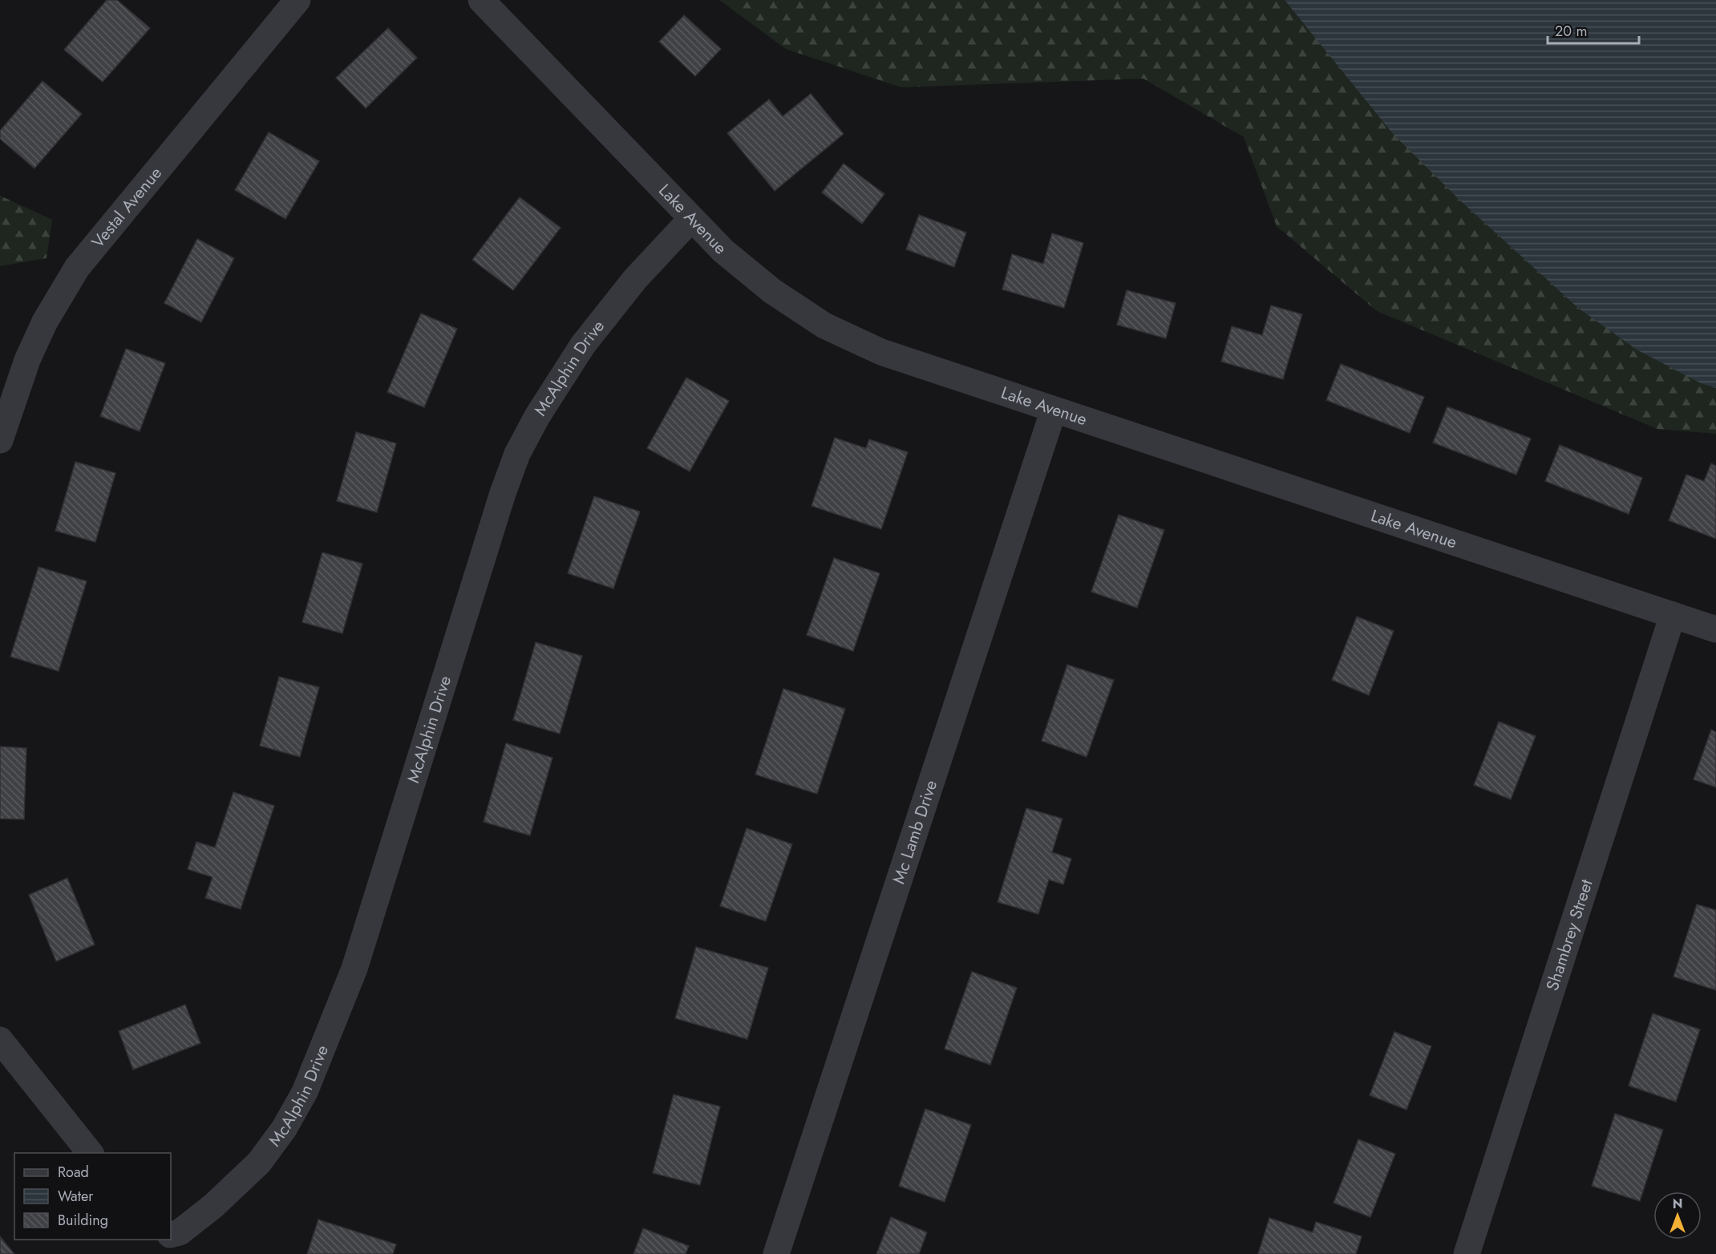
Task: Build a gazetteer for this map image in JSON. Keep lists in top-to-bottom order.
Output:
{
  "streets": {
    "street": [
      "Vestal Avenue",
      "Lake Avenue",
      "McAlphin Drive",
      "Mc Lamb Drive",
      "Shambrey Street"
    ]
  },
  "crossings": [
    ["Lake Avenue", "McAlphin Drive"],
    ["Lake Avenue", "Mc Lamb Drive"],
    ["Lake Avenue", "Shambrey Street"]
  ],
  "legend": ["Road", "Water", "Building"],
  "scale_bar": "20 m",
  "north": "top"
}
